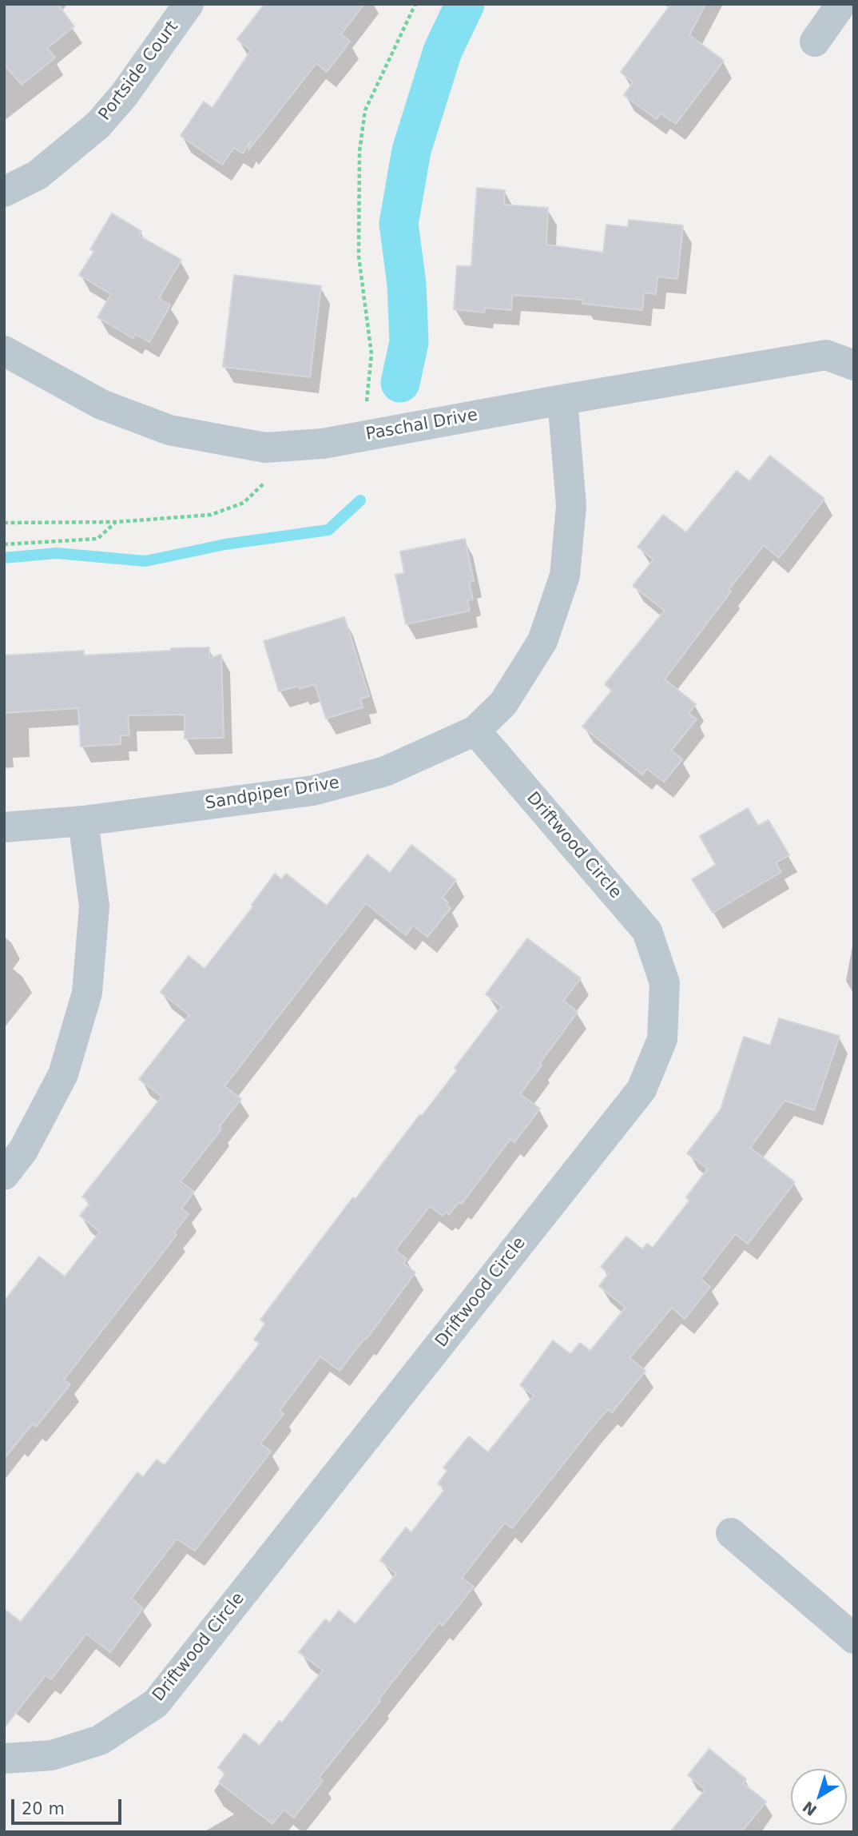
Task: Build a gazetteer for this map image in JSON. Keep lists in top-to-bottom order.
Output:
{
  "streets": {
    "street": [
      "Portside Court",
      "Paschal Drive",
      "Sandpiper Drive",
      "Driftwood Circle"
    ]
  },
  "crossings": [
    ["Paschal Drive", "Sandpiper Drive"],
    ["Sandpiper Drive", "Driftwood Circle"]
  ],
  "scale_bar": "20 m",
  "north": "bottom left"
}
